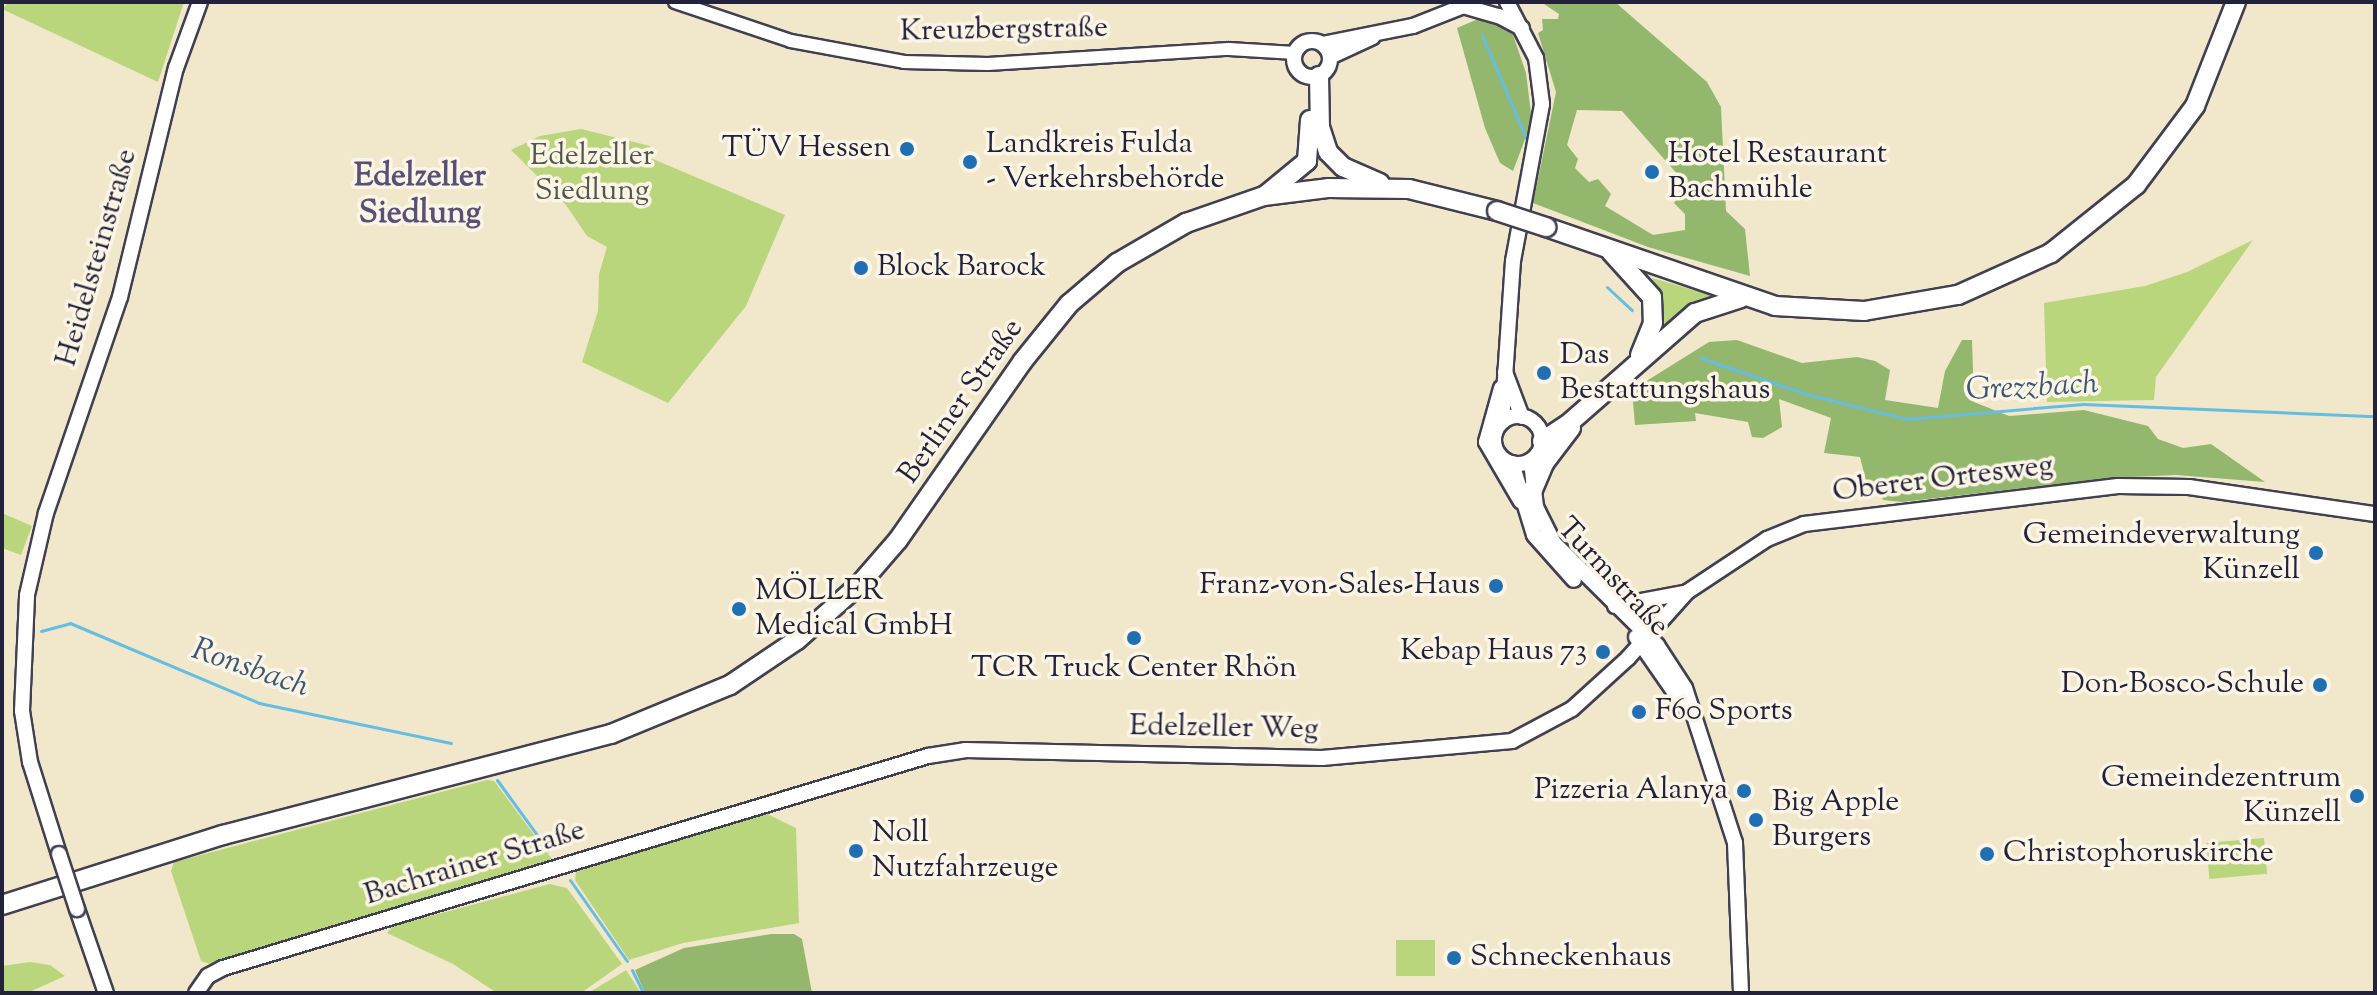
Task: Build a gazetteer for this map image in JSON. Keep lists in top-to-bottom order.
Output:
{
  "streets": {
    "highway": ["Berliner Straße"],
    "main road": [
      "Kreuzbergstraße",
      "Heidelsteinstraße",
      "Oberer Ortesweg",
      "Turmstraße",
      "Edelzeller Weg",
      "Bachrainer Straße"
    ]
  },
  "crossings": [
    ["Oberer Ortesweg", "Turmstraße"],
    ["Oberer Ortesweg", "Edelzeller Weg"],
    ["Turmstraße", "Edelzeller Weg"],
    ["Edelzeller Weg", "Bachrainer Straße"]
  ],
  "districts": ["Edelzeller Siedlung"],
  "water": ["Grezzbach", "Ronsbach"],
  "parks": ["Edelzeller Siedlung"],
  "places": [
    "TÜV Hessen",
    "Landkreis Fulda - Verkehrsbehörde",
    "Hotel Restaurant Bachmühle",
    "Block Barock",
    "Das Bestattungshaus",
    "Gemeindeverwaltung Künzell",
    "Franz-von-Sales-Haus",
    "MÖLLER Medical GmbH",
    "TCR Truck Center Rhön",
    "Kebap Haus 73",
    "Don-Bosco-Schule",
    "F60 Sports",
    "Pizzeria Alanya",
    "Gemeindezentrum Künzell",
    "Big Apple Burgers",
    "Noll Nutzfahrzeuge",
    "Christophoruskirche",
    "Schneckenhaus"
  ]
}
